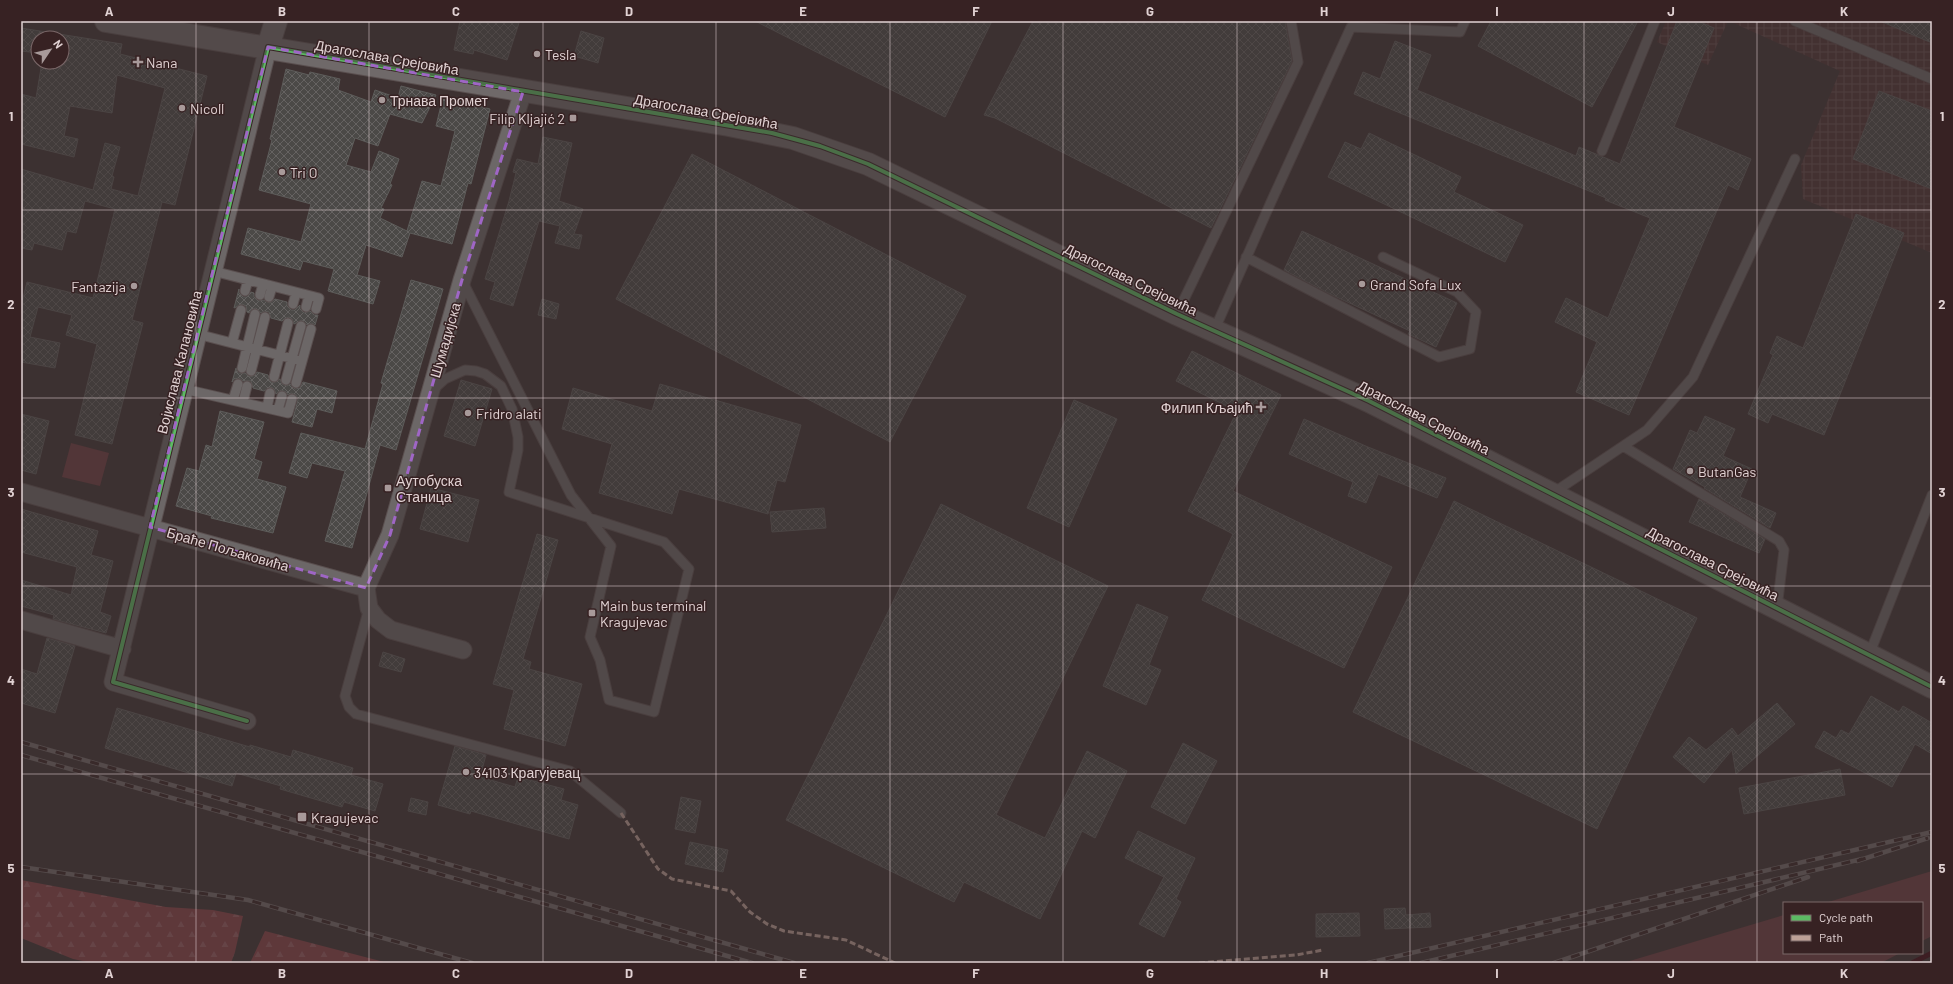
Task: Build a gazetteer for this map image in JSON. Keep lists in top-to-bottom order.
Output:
{
  "streets": {
    "street": [
      "Драгослава Срејовића",
      "Шумадијска",
      "Војислава Калановића",
      "Браће Пољаковића"
    ]
  },
  "crossings": [
    ["Драгослава Срејовића", "Шумадијска"],
    ["Драгослава Срејовића", "Војислава Калановића"],
    ["Шумадијска", "Браће Пољаковића"],
    ["Војислава Калановића", "Браће Пољаковића"]
  ],
  "places": {
    "other": [
      "Tesla",
      "Трнава Промет",
      "Nicoll",
      "Tri O",
      "Grand Sofa Lux",
      "Fantazija",
      "Fridro alati",
      "ButanGas",
      "34103 Крагујевац"
    ],
    "health": ["Nana", "Филип Кљајић"],
    "transit": [
      "Filip Kljajić 2",
      "Аутобуска Станица",
      "Main bus terminal Kragujevac",
      "Kragujevac"
    ]
  },
  "legend": ["Cycle path", "Path"],
  "north": "top right",
  "grid": {
    "columns": [
      "A",
      "B",
      "C",
      "D",
      "E",
      "F",
      "G",
      "H",
      "I",
      "J",
      "K"
    ],
    "rows": [
      "1",
      "2",
      "3",
      "4",
      "5"
    ]
  }
}
